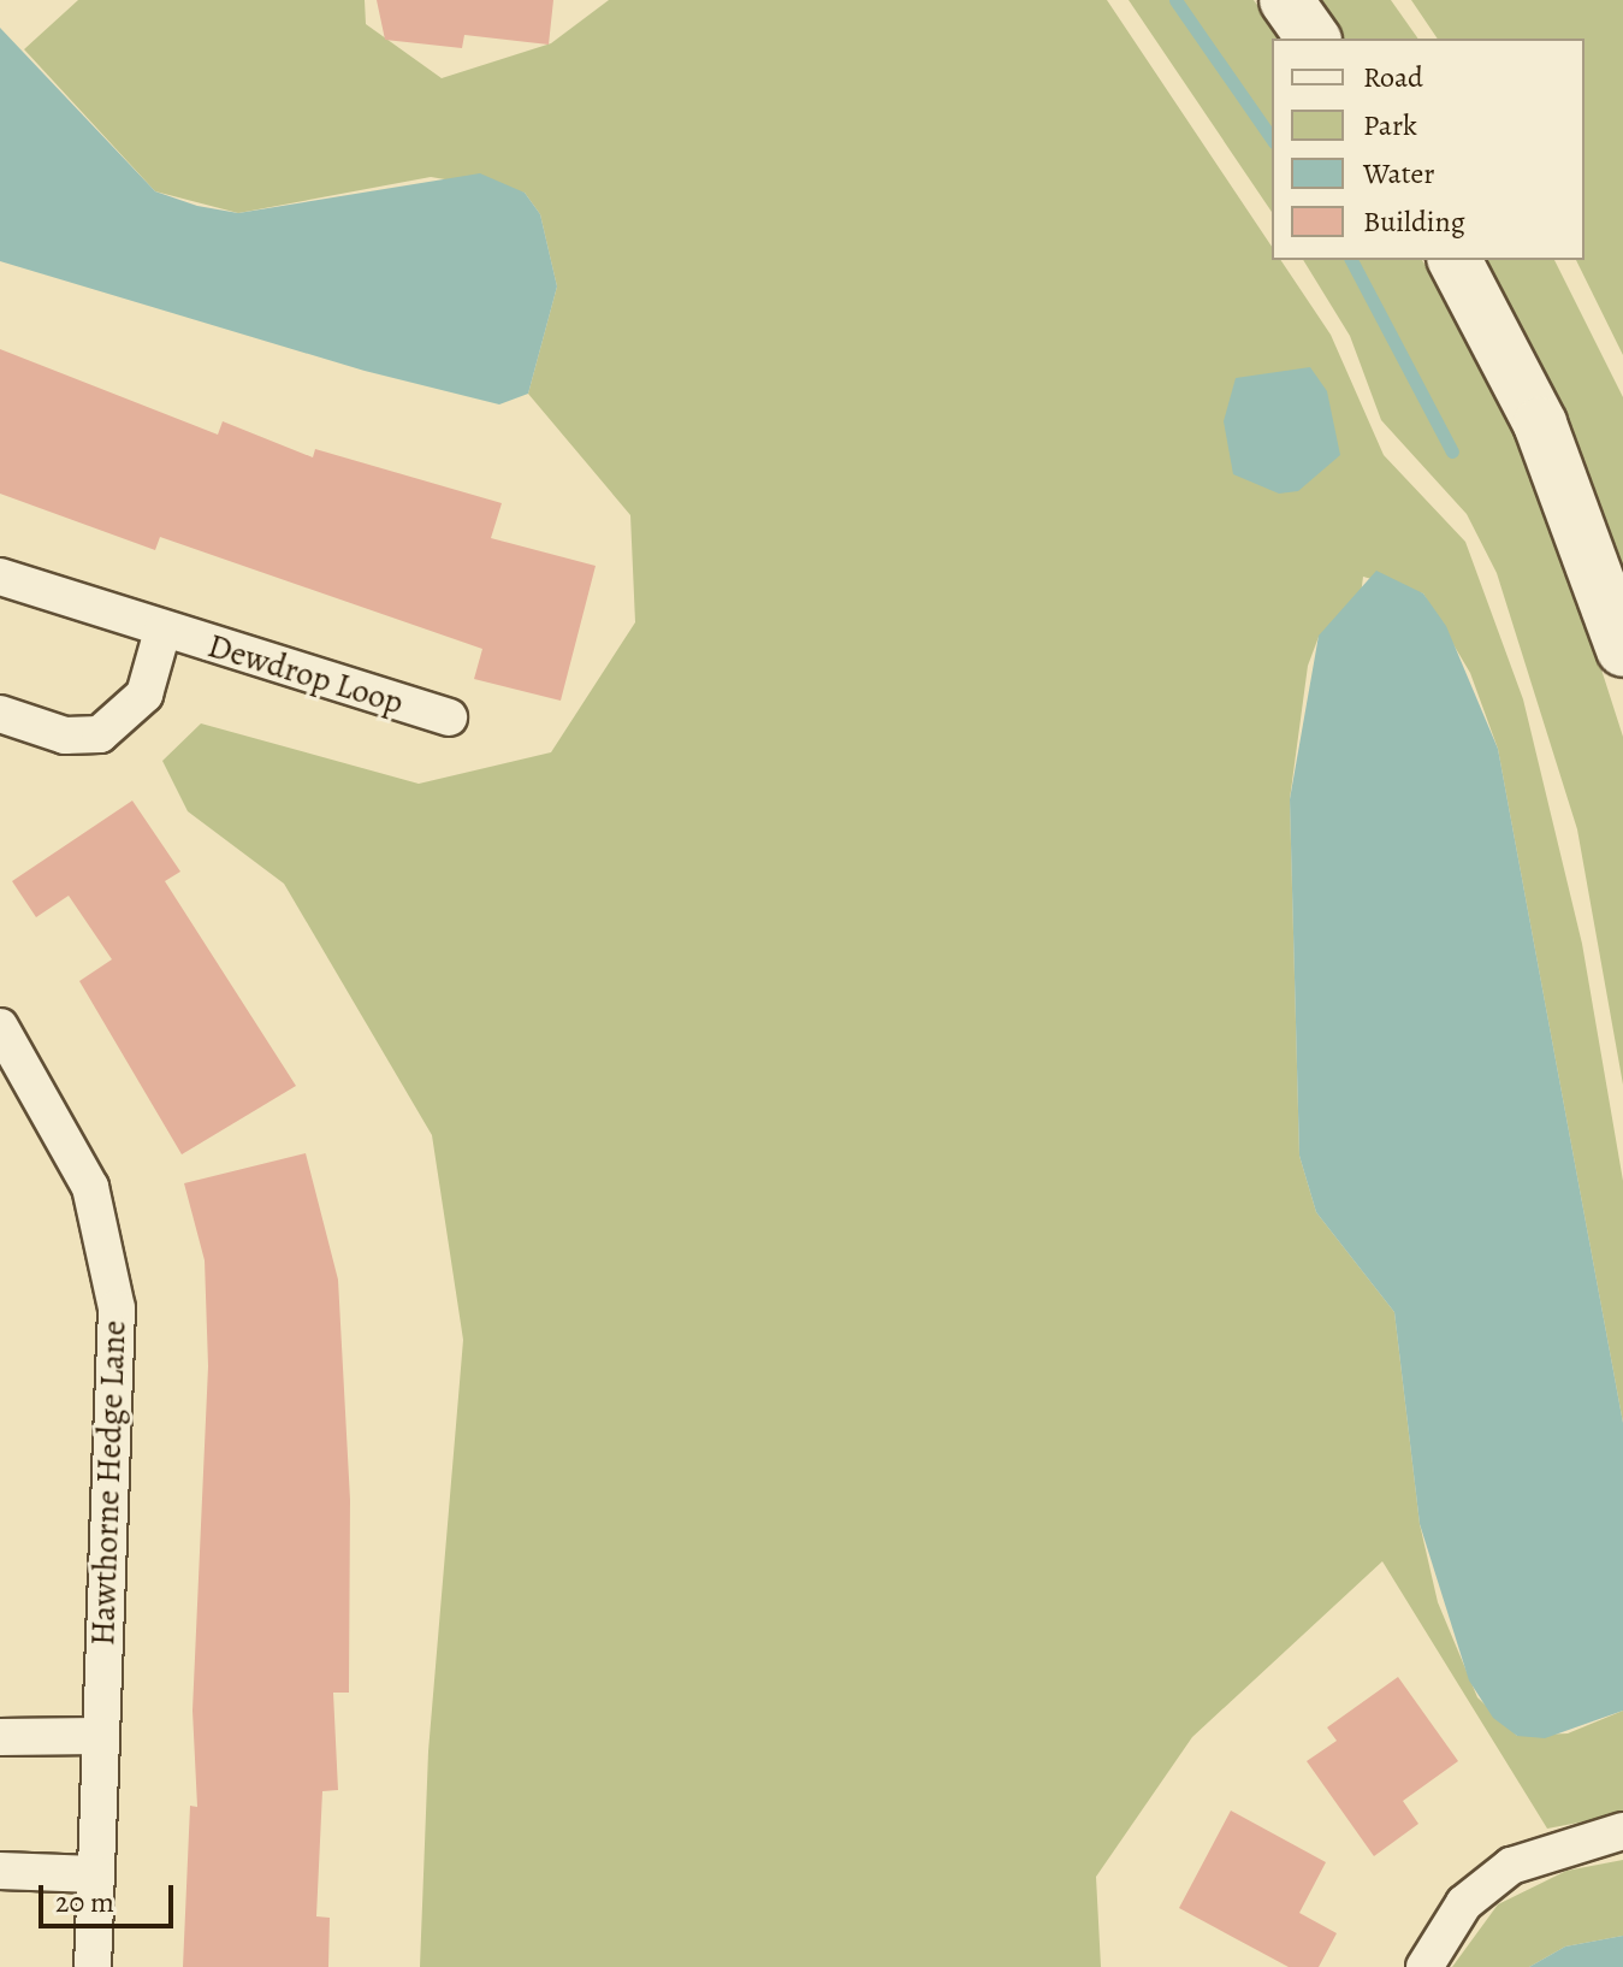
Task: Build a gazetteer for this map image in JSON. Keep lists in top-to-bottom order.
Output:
{
  "streets": {
    "street": ["Dewdrop Loop", "Hawthorne Hedge Lane"]
  },
  "legend": [
    "Road",
    "Park",
    "Water",
    "Building"
  ],
  "scale_bar": "20 m"
}
